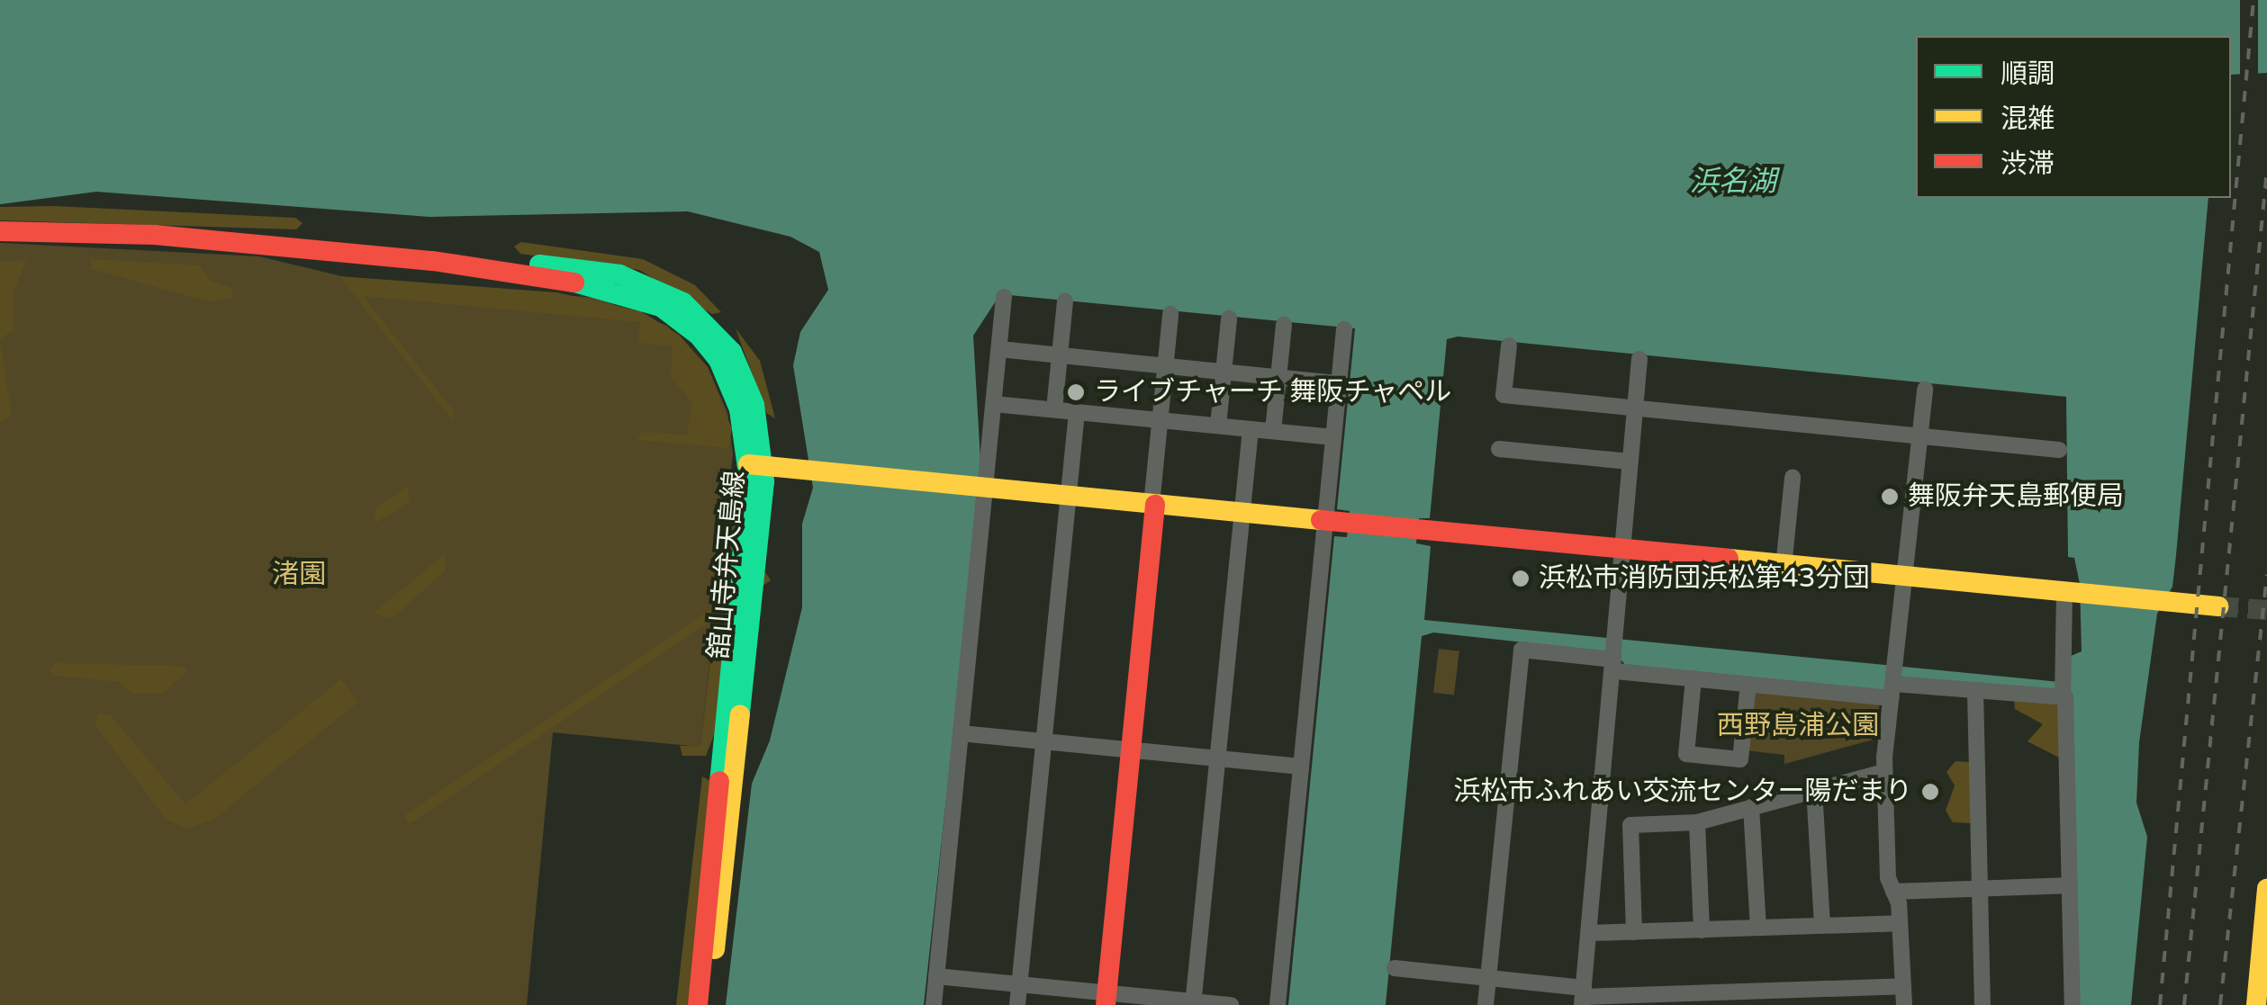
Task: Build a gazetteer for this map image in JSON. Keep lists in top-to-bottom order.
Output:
{
  "streets": {
    "main road": ["舘山寺弁天島線"]
  },
  "water": ["浜名湖"],
  "parks": ["渚園", "西野島浦公園"],
  "places": [
    "ライブチャーチ 舞阪チャペル",
    "舞阪弁天島郵便局",
    "浜松市消防団浜松第43分団",
    "浜松市ふれあい交流センター陽だまり"
  ],
  "legend": ["順調", "混雑", "渋滞"]
}
